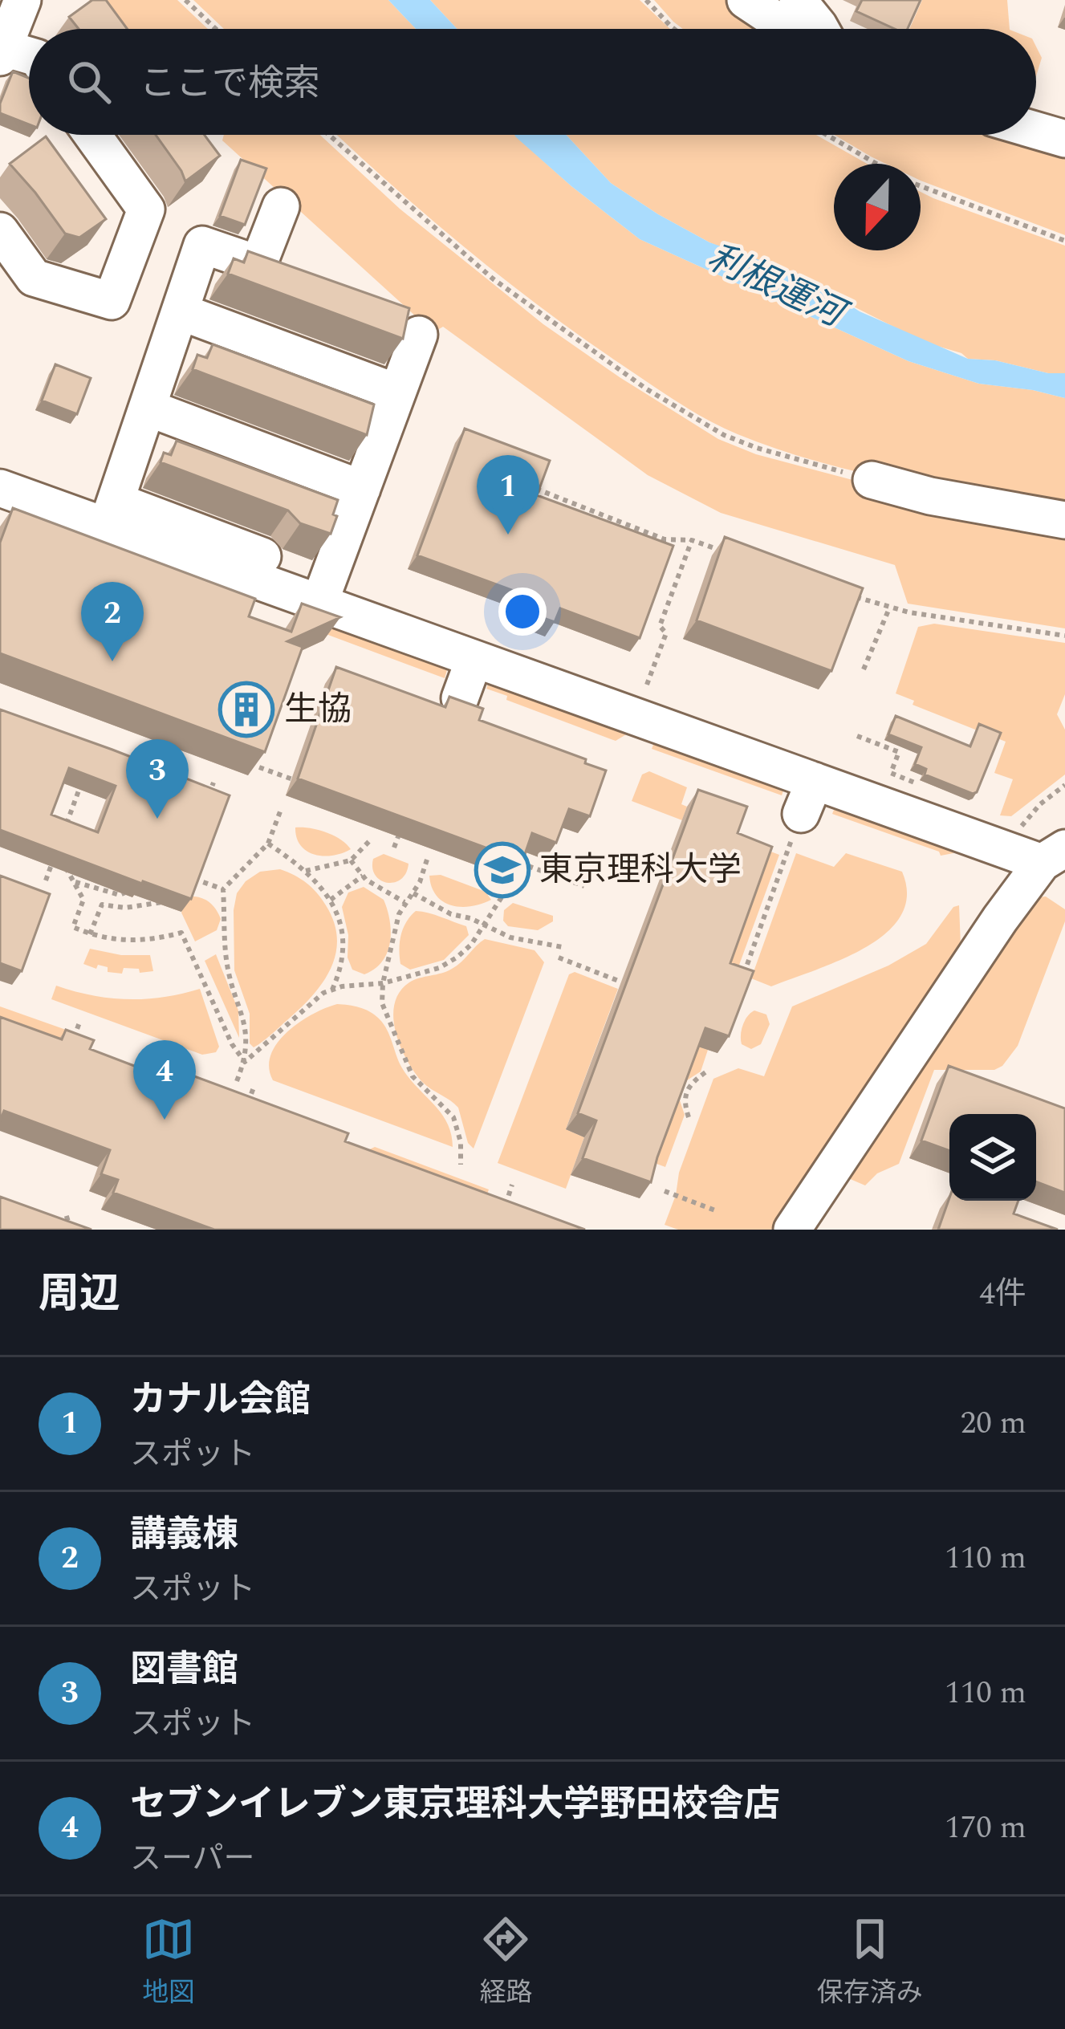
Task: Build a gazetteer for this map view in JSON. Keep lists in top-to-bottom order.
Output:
{
  "water": ["利根運河"],
  "places": {
    "building": ["生協"],
    "school or university": ["東京理科大学"]
  },
  "north": "bottom",
  "page": {
    "search": "ここで検索",
    "pins": [
      "1",
      "2",
      "3",
      "4"
    ],
    "heading": ["周辺", "4件"],
    "list": [
      {
        "mark": "1",
        "name": "カナル会館",
        "note": "スポット",
        "value": "20 m"
      },
      {
        "mark": "2",
        "name": "講義棟",
        "note": "スポット",
        "value": "110 m"
      },
      {
        "mark": "3",
        "name": "図書館",
        "note": "スポット",
        "value": "110 m"
      },
      {
        "mark": "4",
        "name": "セブンイレブン東京理科大学野田校舎店",
        "note": "スーパー",
        "value": "170 m"
      }
    ],
    "nav": ["地図", "経路", "保存済み"]
  }
}
